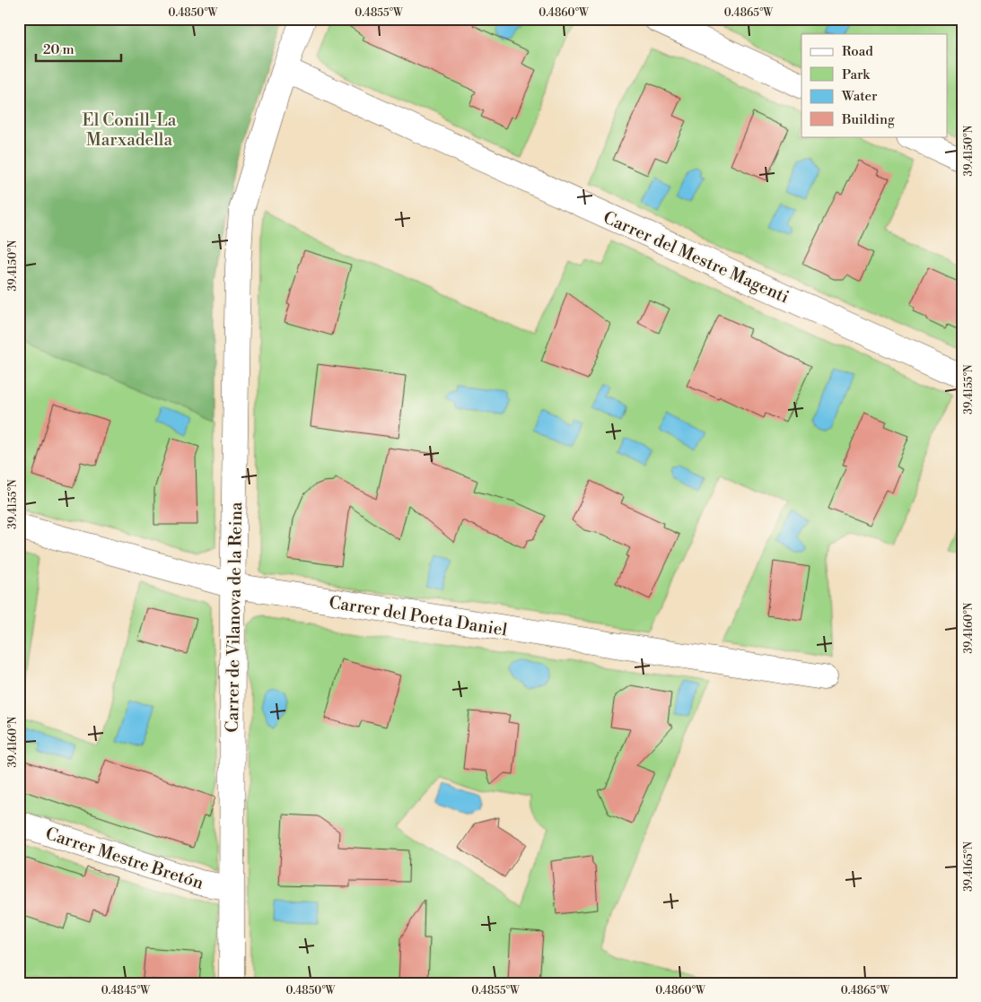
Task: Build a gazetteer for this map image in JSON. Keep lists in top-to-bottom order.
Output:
{
  "streets": {
    "street": [
      "Carrer del Mestre Magenti",
      "Carrer del Poeta Daniel",
      "Carrer de Vilanova de la Reina",
      "Carrer Mestre Bretón"
    ]
  },
  "crossings": [
    ["Carrer del Mestre Magenti", "Carrer de Vilanova de la Reina"],
    ["Carrer del Poeta Daniel", "Carrer de Vilanova de la Reina"],
    ["Carrer de Vilanova de la Reina", "Carrer Mestre Bretón"]
  ],
  "parks": ["El Conill-La Marxadella"],
  "legend": [
    "Road",
    "Park",
    "Water",
    "Building"
  ],
  "scale_bar": "20 m",
  "coordinates": [
    "0.4850°W",
    "0.4855°W",
    "0.4860°W",
    "0.4865°W",
    "39.4150°N",
    "39.4155°N",
    "39.4160°N",
    "39.4165°N",
    "0.4845°W"
  ]
}
